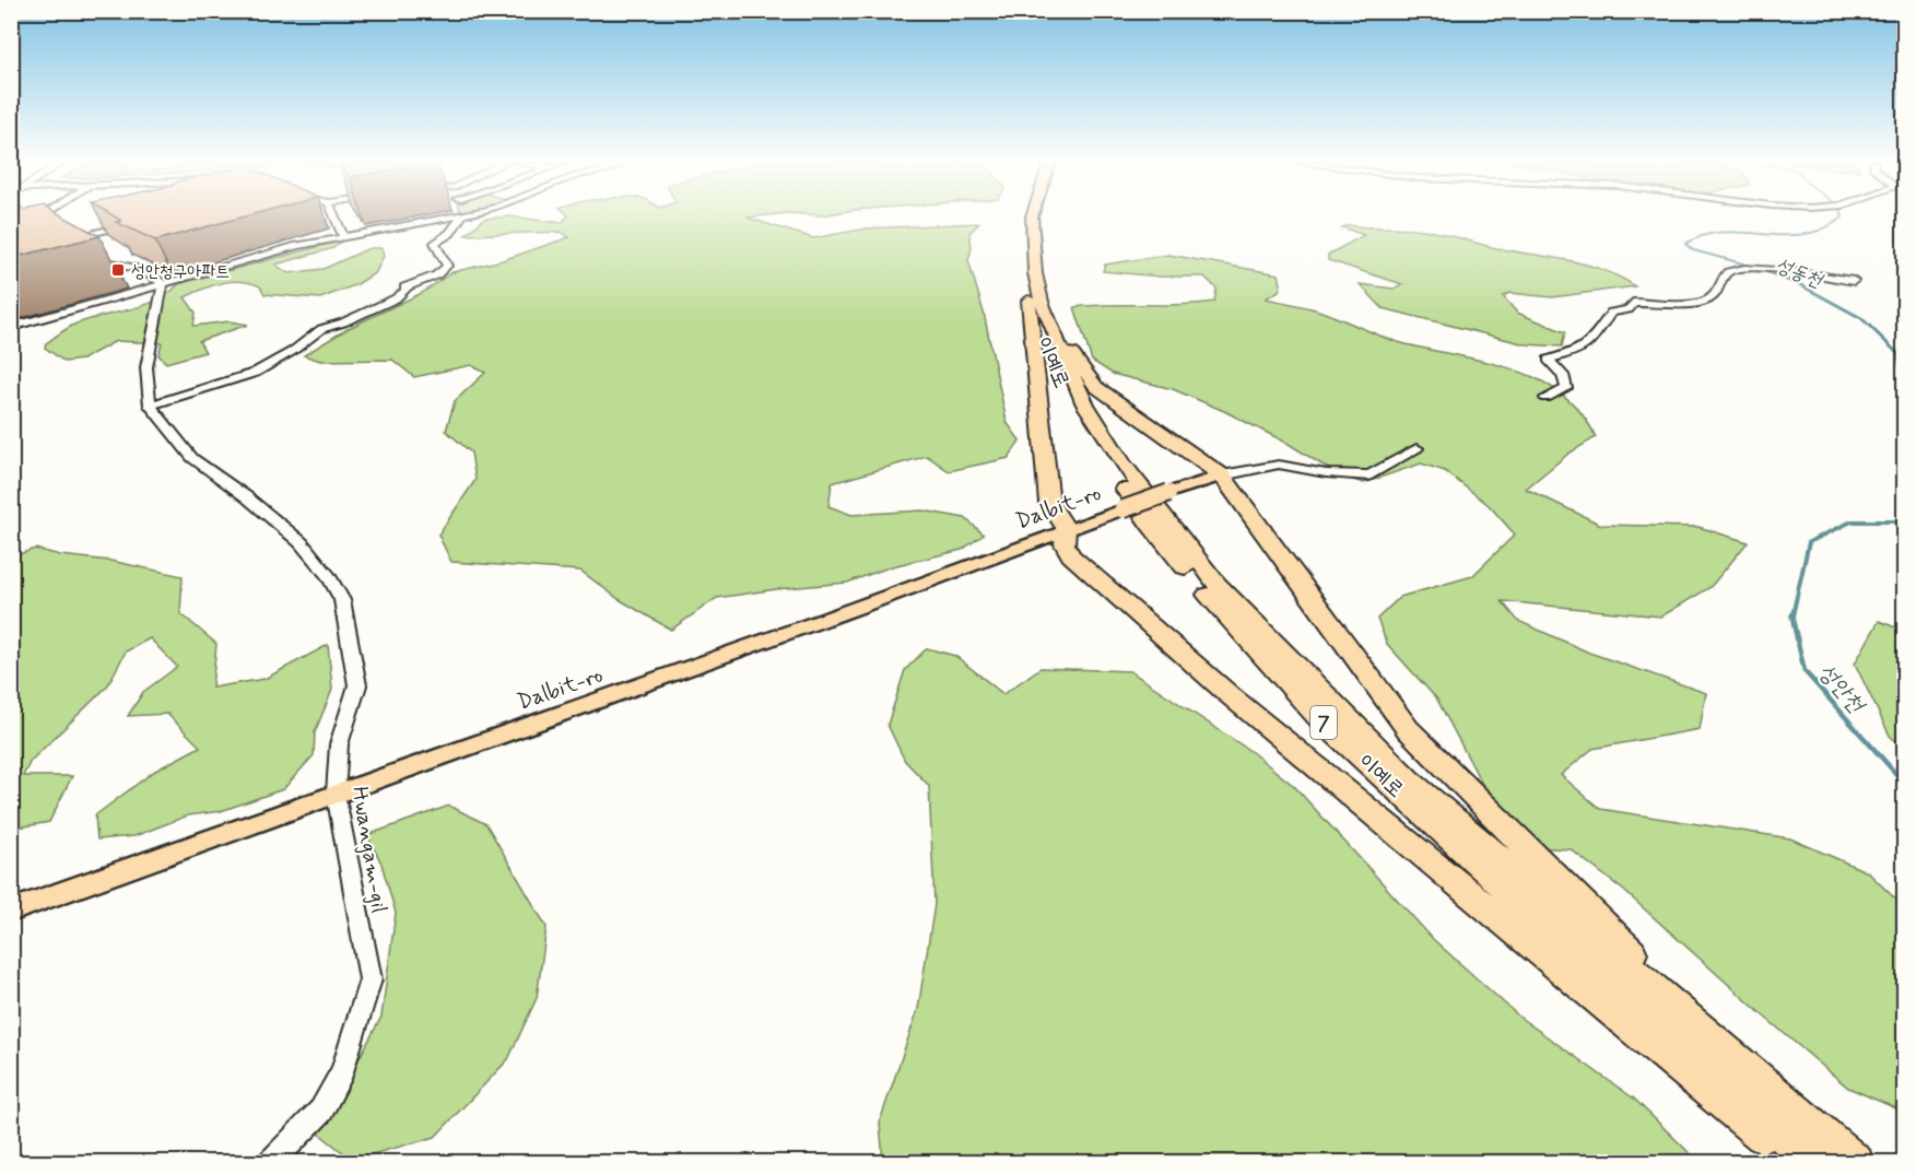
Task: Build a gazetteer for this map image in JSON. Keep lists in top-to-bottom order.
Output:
{
  "streets": {
    "highway": ["이예로", "7"],
    "main road": ["Dalbit-ro"],
    "street": ["Hwangam-gil"]
  },
  "crossings": [
    ["이예로", "7"],
    ["Dalbit-ro", "Hwangam-gil"]
  ],
  "water": ["성동천", "성안천"],
  "places": {
    "transit": ["성안청구아파트"]
  }
}
